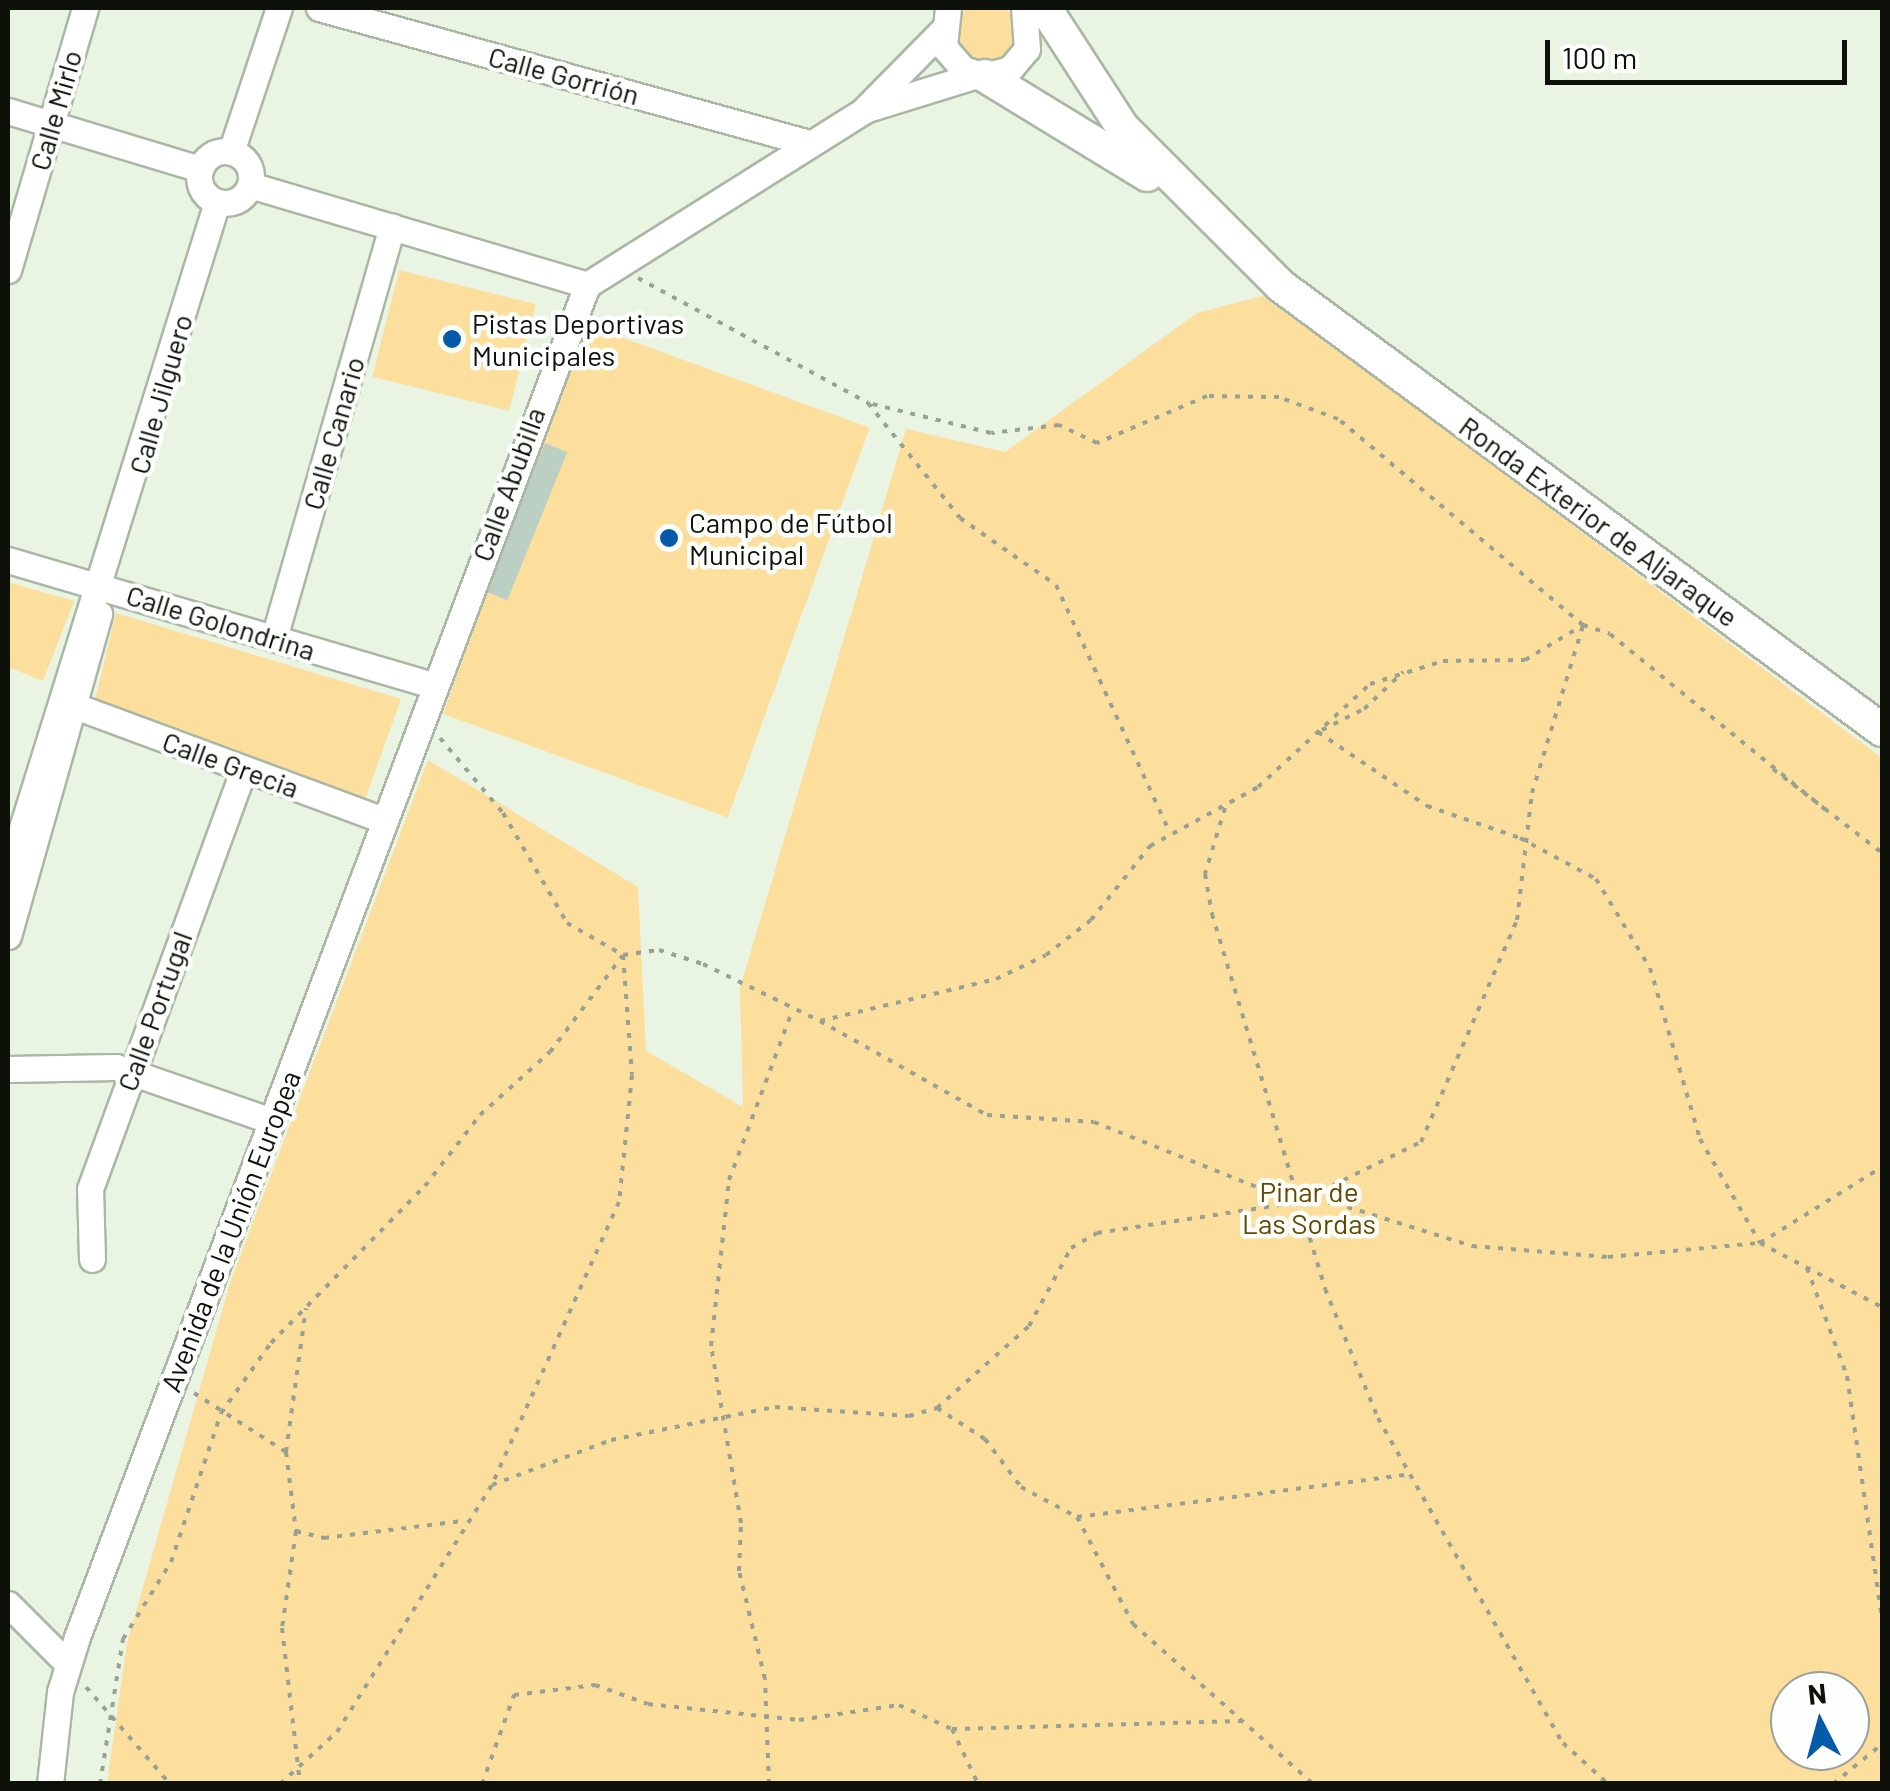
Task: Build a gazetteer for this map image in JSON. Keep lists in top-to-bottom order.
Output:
{
  "streets": {
    "main road": ["Ronda Exterior de Aljaraque"],
    "street": [
      "Calle Gorrión",
      "Calle Mirlo",
      "Calle Jilguero",
      "Calle Canario",
      "Calle Abubilla",
      "Calle Golondrina",
      "Calle Grecia",
      "Calle Portugal",
      "Avenida de la Unión Europea"
    ]
  },
  "crossings": [
    ["Calle Jilguero", "Calle Golondrina"],
    ["Calle Canario", "Calle Golondrina"],
    ["Calle Abubilla", "Calle Golondrina"],
    ["Calle Abubilla", "Avenida de la Unión Europea"],
    ["Calle Golondrina", "Avenida de la Unión Europea"],
    ["Calle Grecia", "Calle Portugal"],
    ["Calle Grecia", "Avenida de la Unión Europea"]
  ],
  "parks": ["Pinar de Las Sordas"],
  "places": ["Pistas Deportivas Municipales", "Campo de Fútbol Municipal"],
  "scale_bar": "100 m",
  "north": "top"
}
